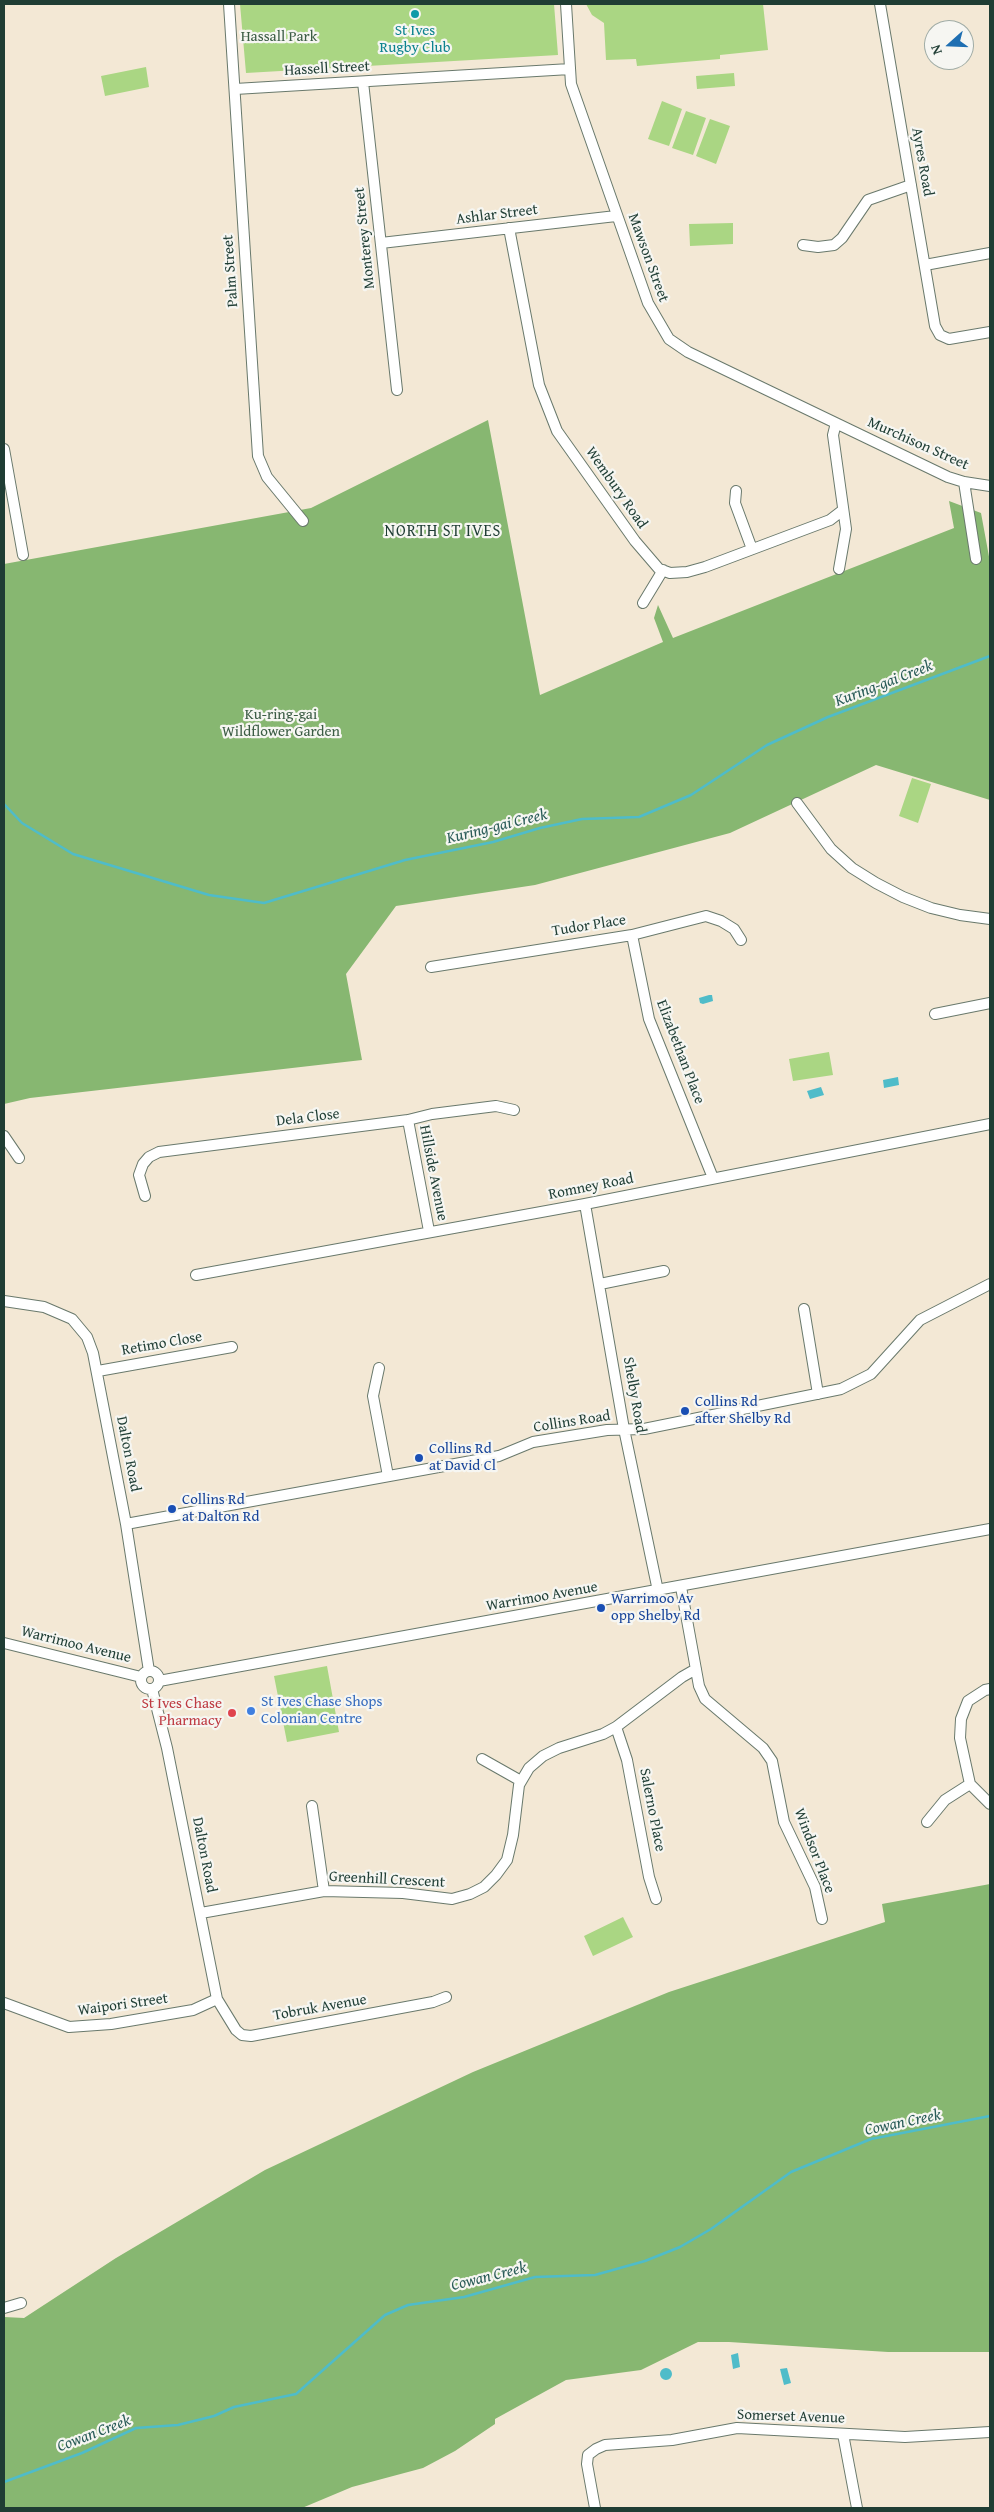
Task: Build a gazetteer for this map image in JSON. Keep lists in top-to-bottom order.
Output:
{
  "streets": {
    "street": [
      "Hassell Street",
      "Ayres Road",
      "Ashlar Street",
      "Monterey Street",
      "Mawson Street",
      "Palm Street",
      "Murchison Street",
      "Wembury Road",
      "Tudor Place",
      "Elizabethan Place",
      "Dela Close",
      "Hillside Avenue",
      "Romney Road",
      "Retimo Close",
      "Shelby Road",
      "Collins Road",
      "Dalton Road",
      "Warrimoo Avenue",
      "Salerno Place",
      "Windsor Place",
      "Greenhill Crescent",
      "Waipori Street",
      "Tobruk Avenue",
      "Somerset Avenue"
    ]
  },
  "crossings": [
    ["Hassell Street", "Monterey Street"],
    ["Hassell Street", "Mawson Street"],
    ["Hassell Street", "Palm Street"],
    ["Ashlar Street", "Monterey Street"],
    ["Ashlar Street", "Mawson Street"],
    ["Ashlar Street", "Wembury Road"],
    ["Mawson Street", "Murchison Street"],
    ["Tudor Place", "Elizabethan Place"],
    ["Elizabethan Place", "Romney Road"],
    ["Dela Close", "Hillside Avenue"],
    ["Hillside Avenue", "Romney Road"],
    ["Romney Road", "Shelby Road"],
    ["Retimo Close", "Dalton Road"],
    ["Shelby Road", "Collins Road"],
    ["Shelby Road", "Warrimoo Avenue"],
    ["Collins Road", "Dalton Road"],
    ["Dalton Road", "Warrimoo Avenue"],
    ["Dalton Road", "Greenhill Crescent"],
    ["Dalton Road", "Waipori Street"],
    ["Dalton Road", "Tobruk Avenue"],
    ["Warrimoo Avenue", "Windsor Place"],
    ["Salerno Place", "Greenhill Crescent"],
    ["Windsor Place", "Greenhill Crescent"],
    ["Waipori Street", "Tobruk Avenue"]
  ],
  "districts": ["NORTH ST IVES"],
  "water": ["Kuring-gai Creek", "Cowan Creek"],
  "parks": ["Hassall Park", "Ku-ring-gai Wildflower Garden"],
  "places": [
    "St Ives Rugby Club",
    "Collins Rd after Shelby Rd",
    "Collins Rd at David Cl",
    "Collins Rd at Dalton Rd",
    "Warrimoo Av opp Shelby Rd",
    "St Ives Chase Shops Colonian Centre",
    "St Ives Chase Pharmacy"
  ],
  "north": "left"
}
